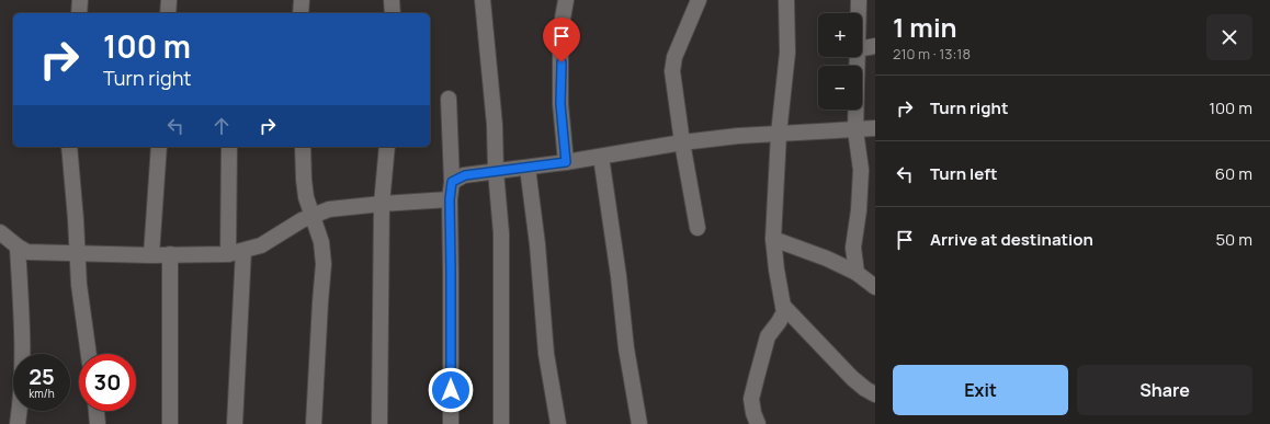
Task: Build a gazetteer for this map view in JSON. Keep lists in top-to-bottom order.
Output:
{
  "page": {
    "heading": ["1 min", "210 m · 13:18"],
    "map_buttons": ["+", "−"],
    "turn": ["100 m", "Turn right"],
    "list": [
      {
        "name": "Turn right",
        "value": "100 m"
      },
      {
        "name": "Turn left",
        "value": "60 m"
      },
      {
        "name": "Arrive at destination",
        "value": "50 m"
      }
    ],
    "speed": "25 km/h",
    "limit": "30",
    "buttons": ["Exit", "Share"]
  }
}
